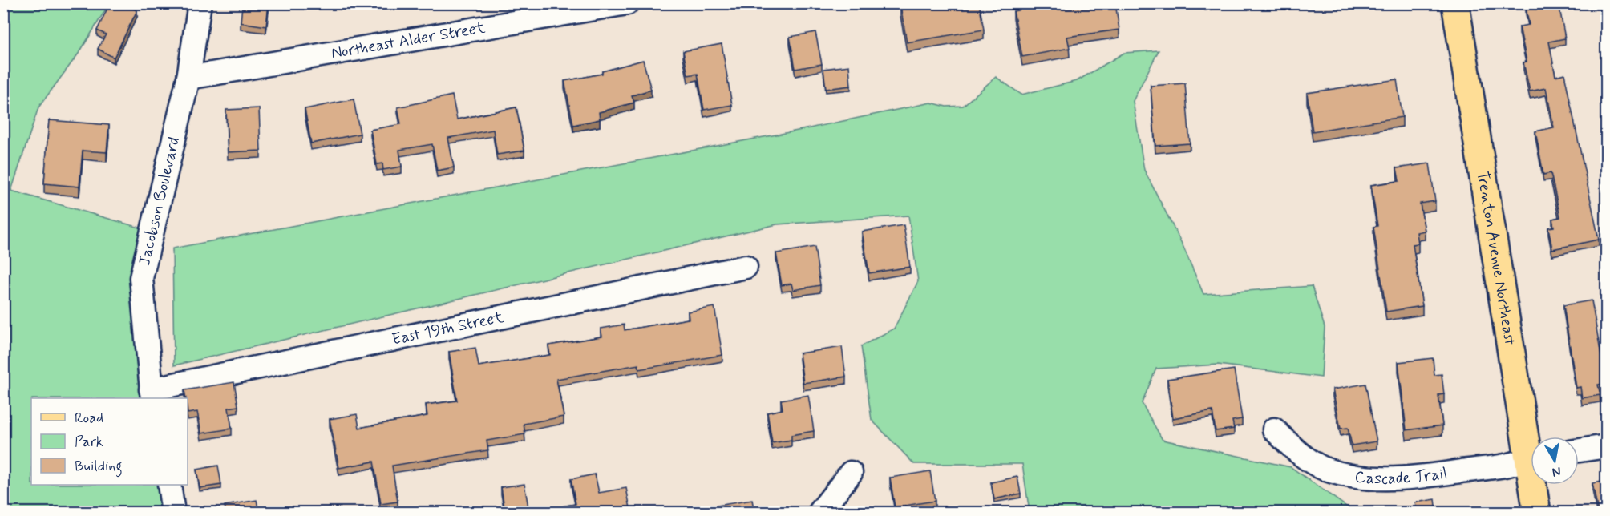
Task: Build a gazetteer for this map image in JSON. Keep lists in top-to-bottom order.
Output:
{
  "streets": {
    "main road": ["Trenton Avenue Northeast"],
    "street": [
      "Northeast Alder Street",
      "Jacobson Boulevard",
      "East 19th Street",
      "Cascade Trail"
    ]
  },
  "crossings": [
    ["Northeast Alder Street", "Jacobson Boulevard"],
    ["Jacobson Boulevard", "East 19th Street"]
  ],
  "legend": ["Road", "Park", "Building"],
  "north": "bottom"
}
